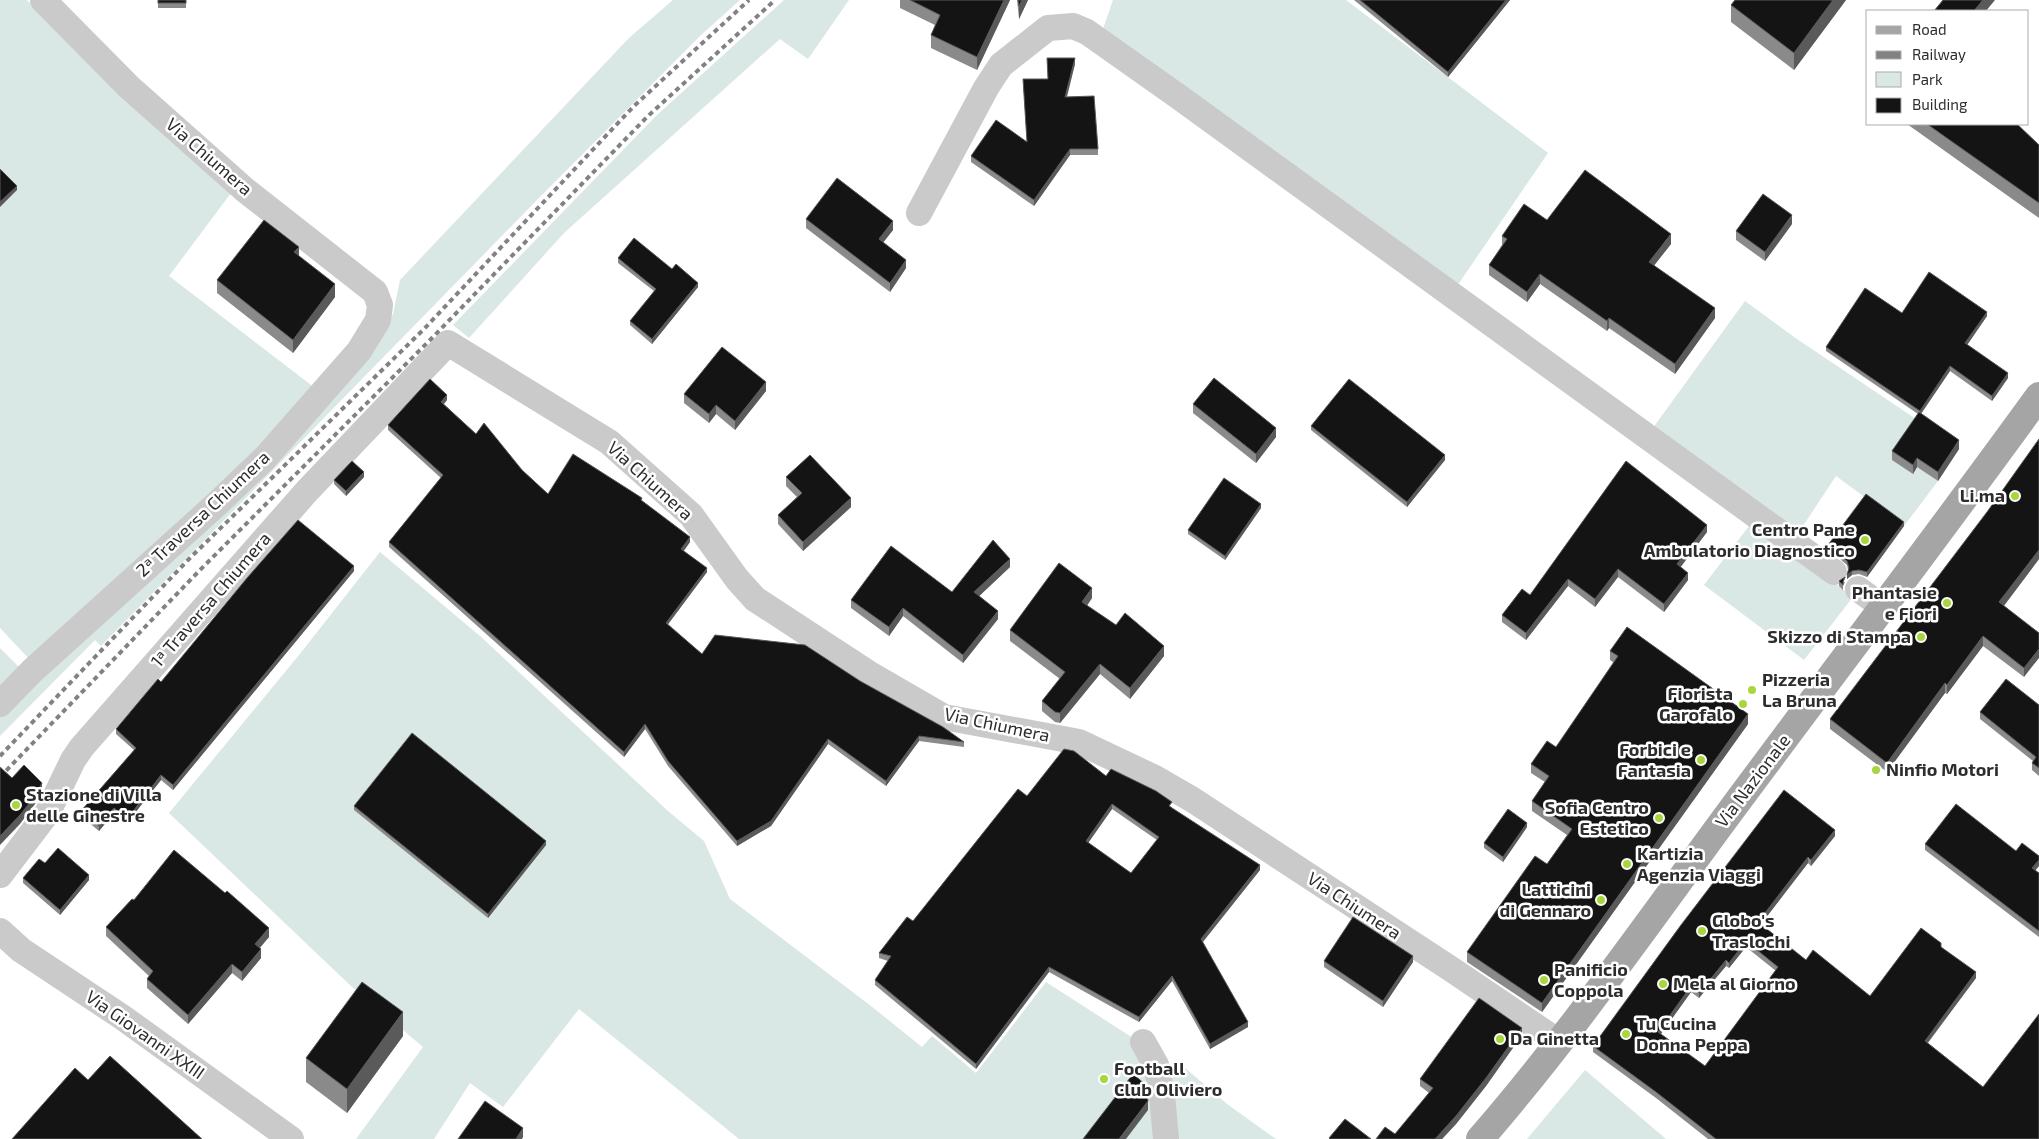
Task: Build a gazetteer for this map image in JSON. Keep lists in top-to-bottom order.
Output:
{
  "streets": {
    "main road": ["Via Nazionale"],
    "street": [
      "Via Chiumera",
      "2ª Traversa Chiumera",
      "1ª Traversa Chiumera",
      "Via Giovanni XXIII"
    ]
  },
  "crossings": [
    ["Via Chiumera", "2ª Traversa Chiumera"],
    ["Via Chiumera", "1ª Traversa Chiumera"],
    ["Via Chiumera", "Via Nazionale"]
  ],
  "places": [
    "Li.ma",
    "Centro Pane Ambulatorio Diagnostico",
    "Phantasie e Fiori",
    "Skizzo di Stampa",
    "Pizzeria La Bruna",
    "Fiorista Garofalo",
    "Forbici e Fantasia",
    "Ninfio Motori",
    "Stazione di Villa delle Ginestre",
    "Sofia Centro Estetico",
    "Kartizia Agenzia Viaggi",
    "Latticini di Gennaro",
    "Globo's Traslochi",
    "Panificio Coppola",
    "Mela al Giorno",
    "Tu Cucina Donna Peppa",
    "Da Ginetta",
    "Football Club Oliviero"
  ],
  "legend": [
    "Road",
    "Railway",
    "Park",
    "Building"
  ]
}
